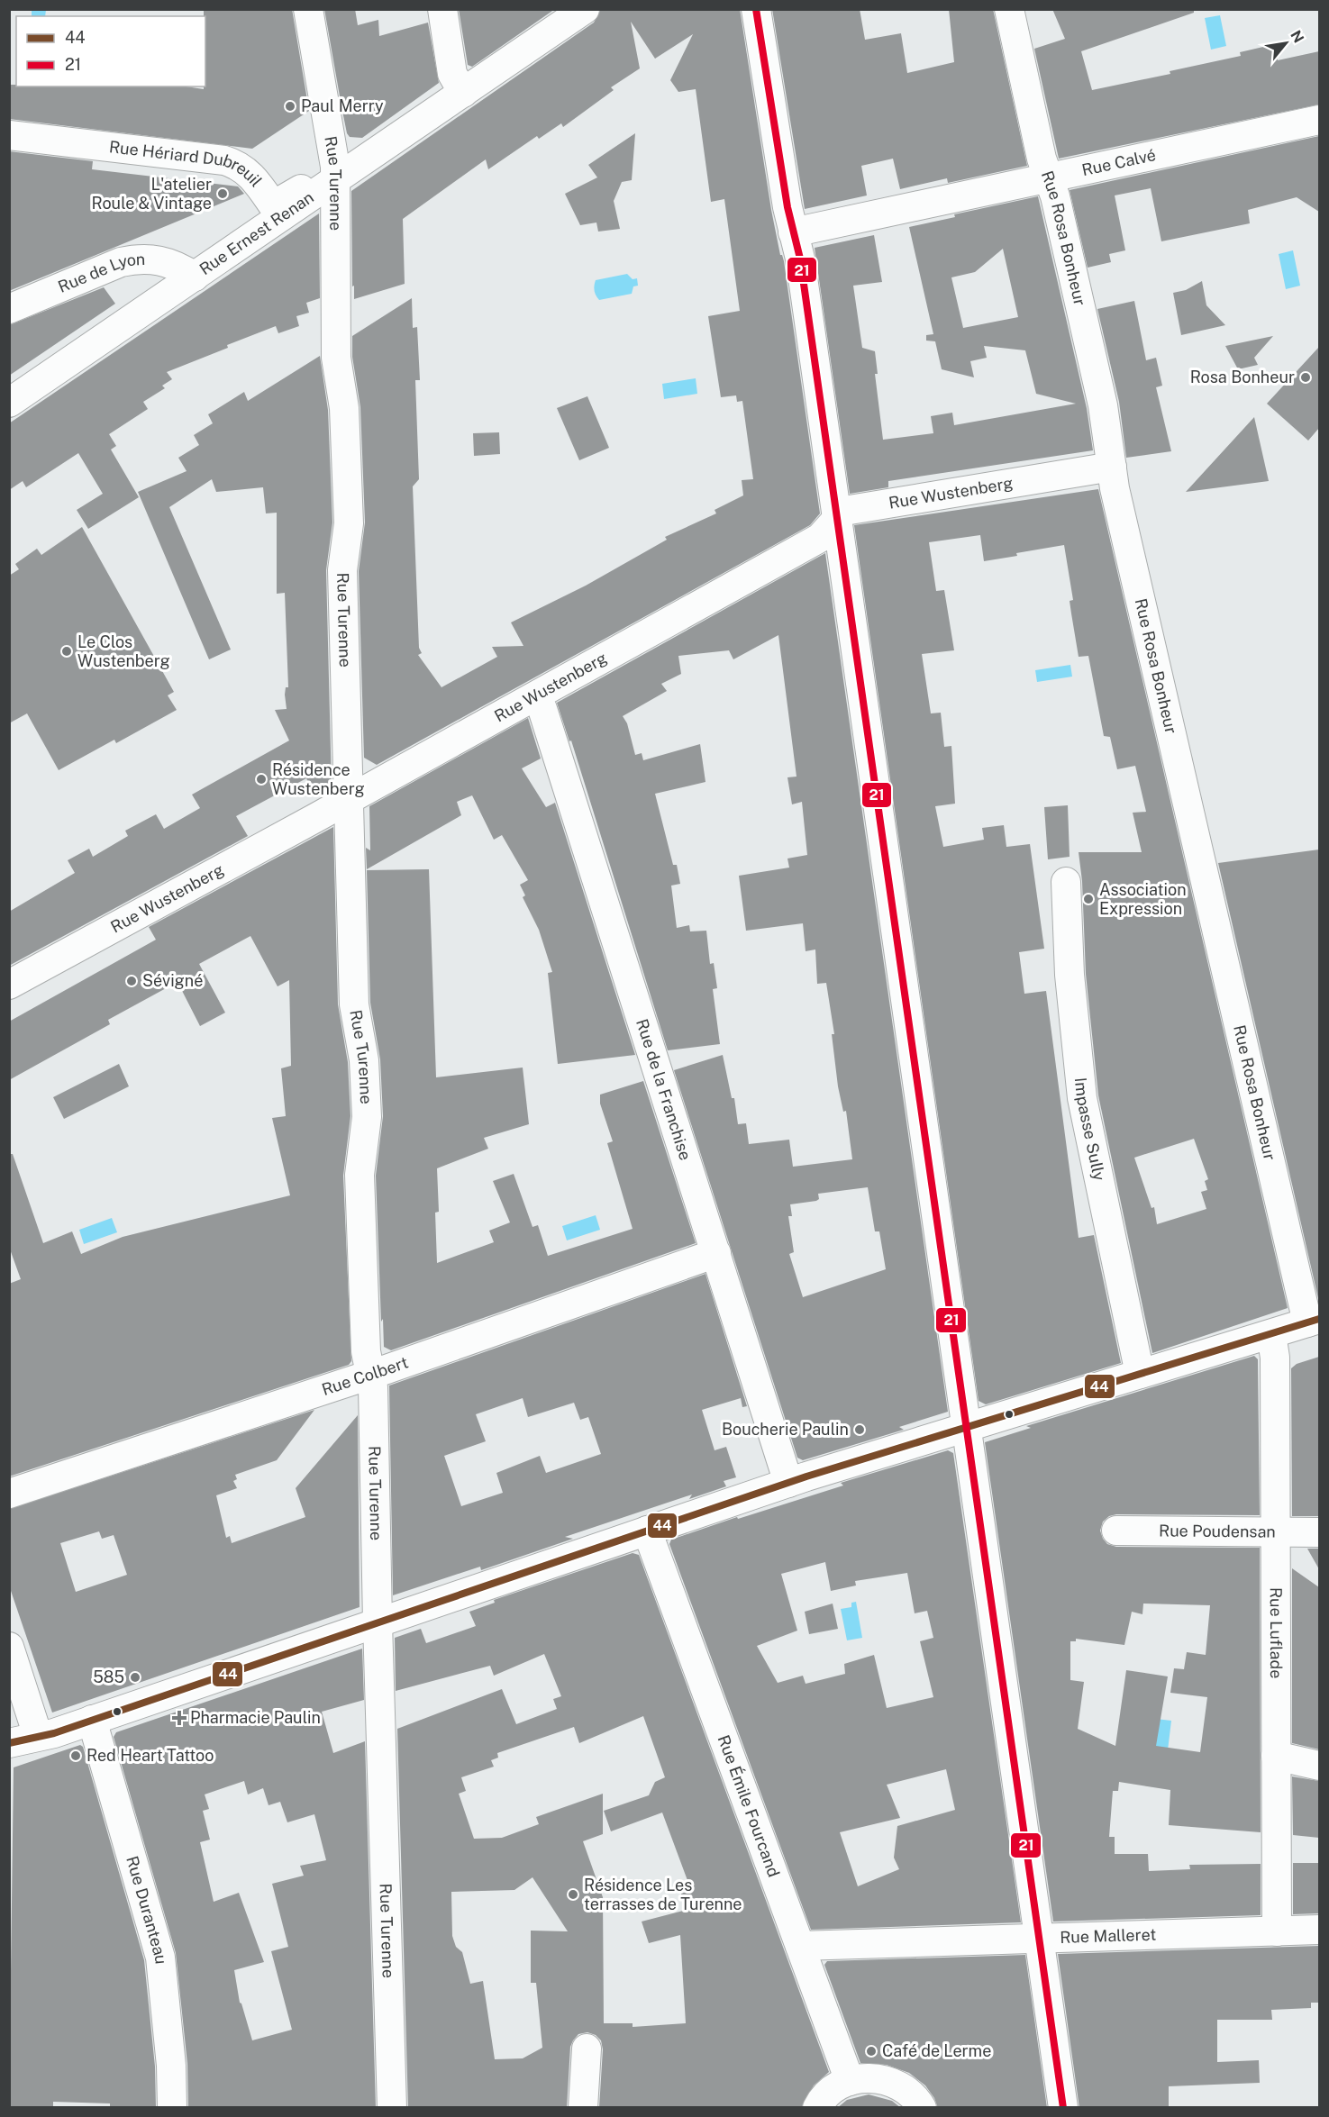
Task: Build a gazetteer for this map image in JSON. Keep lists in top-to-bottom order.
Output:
{
  "streets": {
    "street": [
      "Rue Calvé",
      "Rue Hériard Dubreuil",
      "Rue Turenne",
      "Rue Ernest Renan",
      "Rue Rosa Bonheur",
      "Rue de Lyon",
      "Rue Wustenberg",
      "Rue de la Franchise",
      "Impasse Sully",
      "Rue Colbert",
      "Rue Poudensan",
      "Rue Luflade",
      "Rue Émile Fourcand",
      "Rue Duranteau",
      "Rue Malleret"
    ]
  },
  "crossings": [
    ["Rue Calvé", "Rue Rosa Bonheur"],
    ["Rue Hériard Dubreuil", "Rue Turenne"],
    ["Rue Hériard Dubreuil", "Rue Ernest Renan"],
    ["Rue Turenne", "Rue Wustenberg"],
    ["Rue Turenne", "Rue Colbert"],
    ["Rue Ernest Renan", "Rue de Lyon"],
    ["Rue Rosa Bonheur", "Rue Wustenberg"],
    ["Rue Wustenberg", "Rue de la Franchise"],
    ["Rue de la Franchise", "Rue Colbert"],
    ["Rue Poudensan", "Rue Luflade"],
    ["Rue Luflade", "Rue Malleret"],
    ["Rue Émile Fourcand", "Rue Malleret"]
  ],
  "places": {
    "other": [
      "Paul Merry",
      "L'atelier Roule & Vintage",
      "Rosa Bonheur",
      "Le Clos Wustenberg",
      "Résidence Wustenberg",
      "Association Expression",
      "Sévigné",
      "Boucherie Paulin",
      "585",
      "Red Heart Tattoo",
      "Résidence Les terrasses de Turenne",
      "Café de Lerme"
    ],
    "health": ["Pharmacie Paulin"]
  },
  "lines": ["transit line 21", "transit line 44"],
  "legend": ["44", "21"],
  "north": "top right"
}
